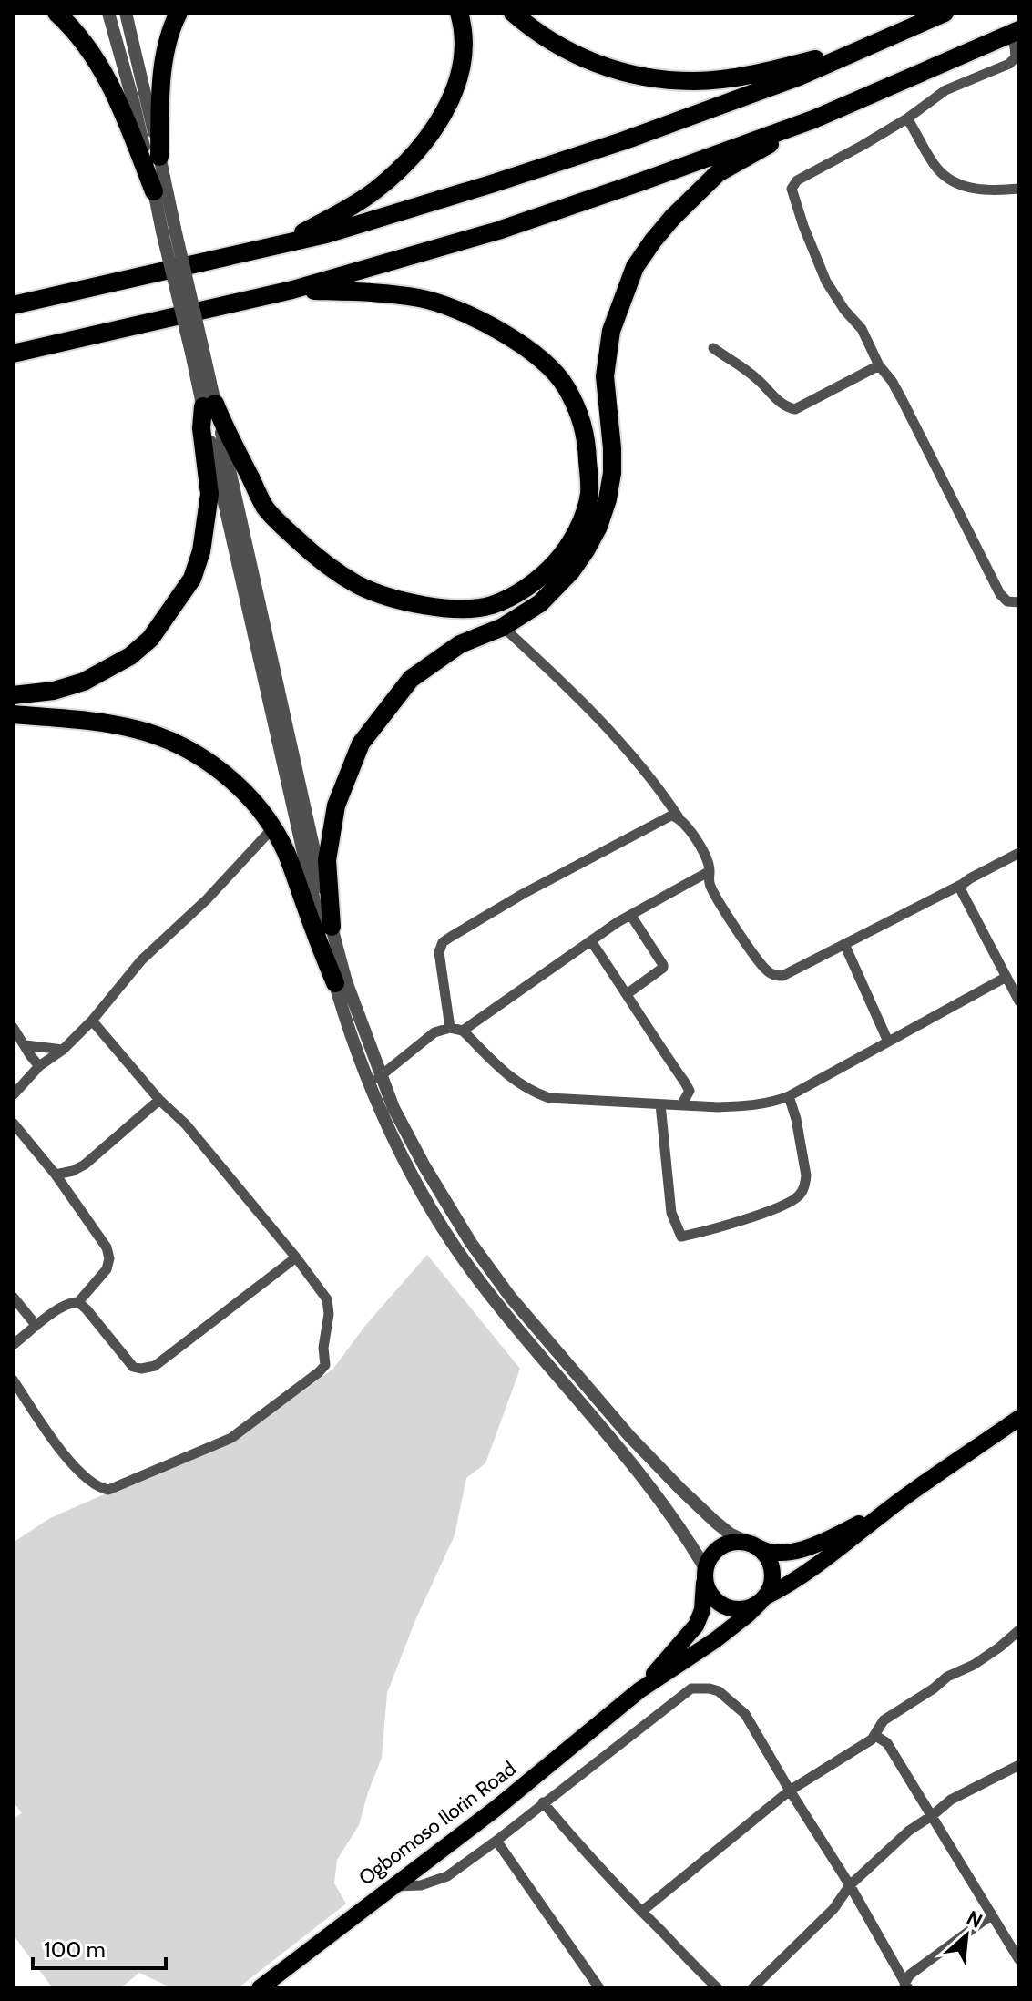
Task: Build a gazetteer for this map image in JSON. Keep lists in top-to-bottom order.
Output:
{
  "streets": {
    "highway": ["Ogbomoso Ilorin Road"]
  },
  "scale_bar": "100 m",
  "north": "top right"
}
